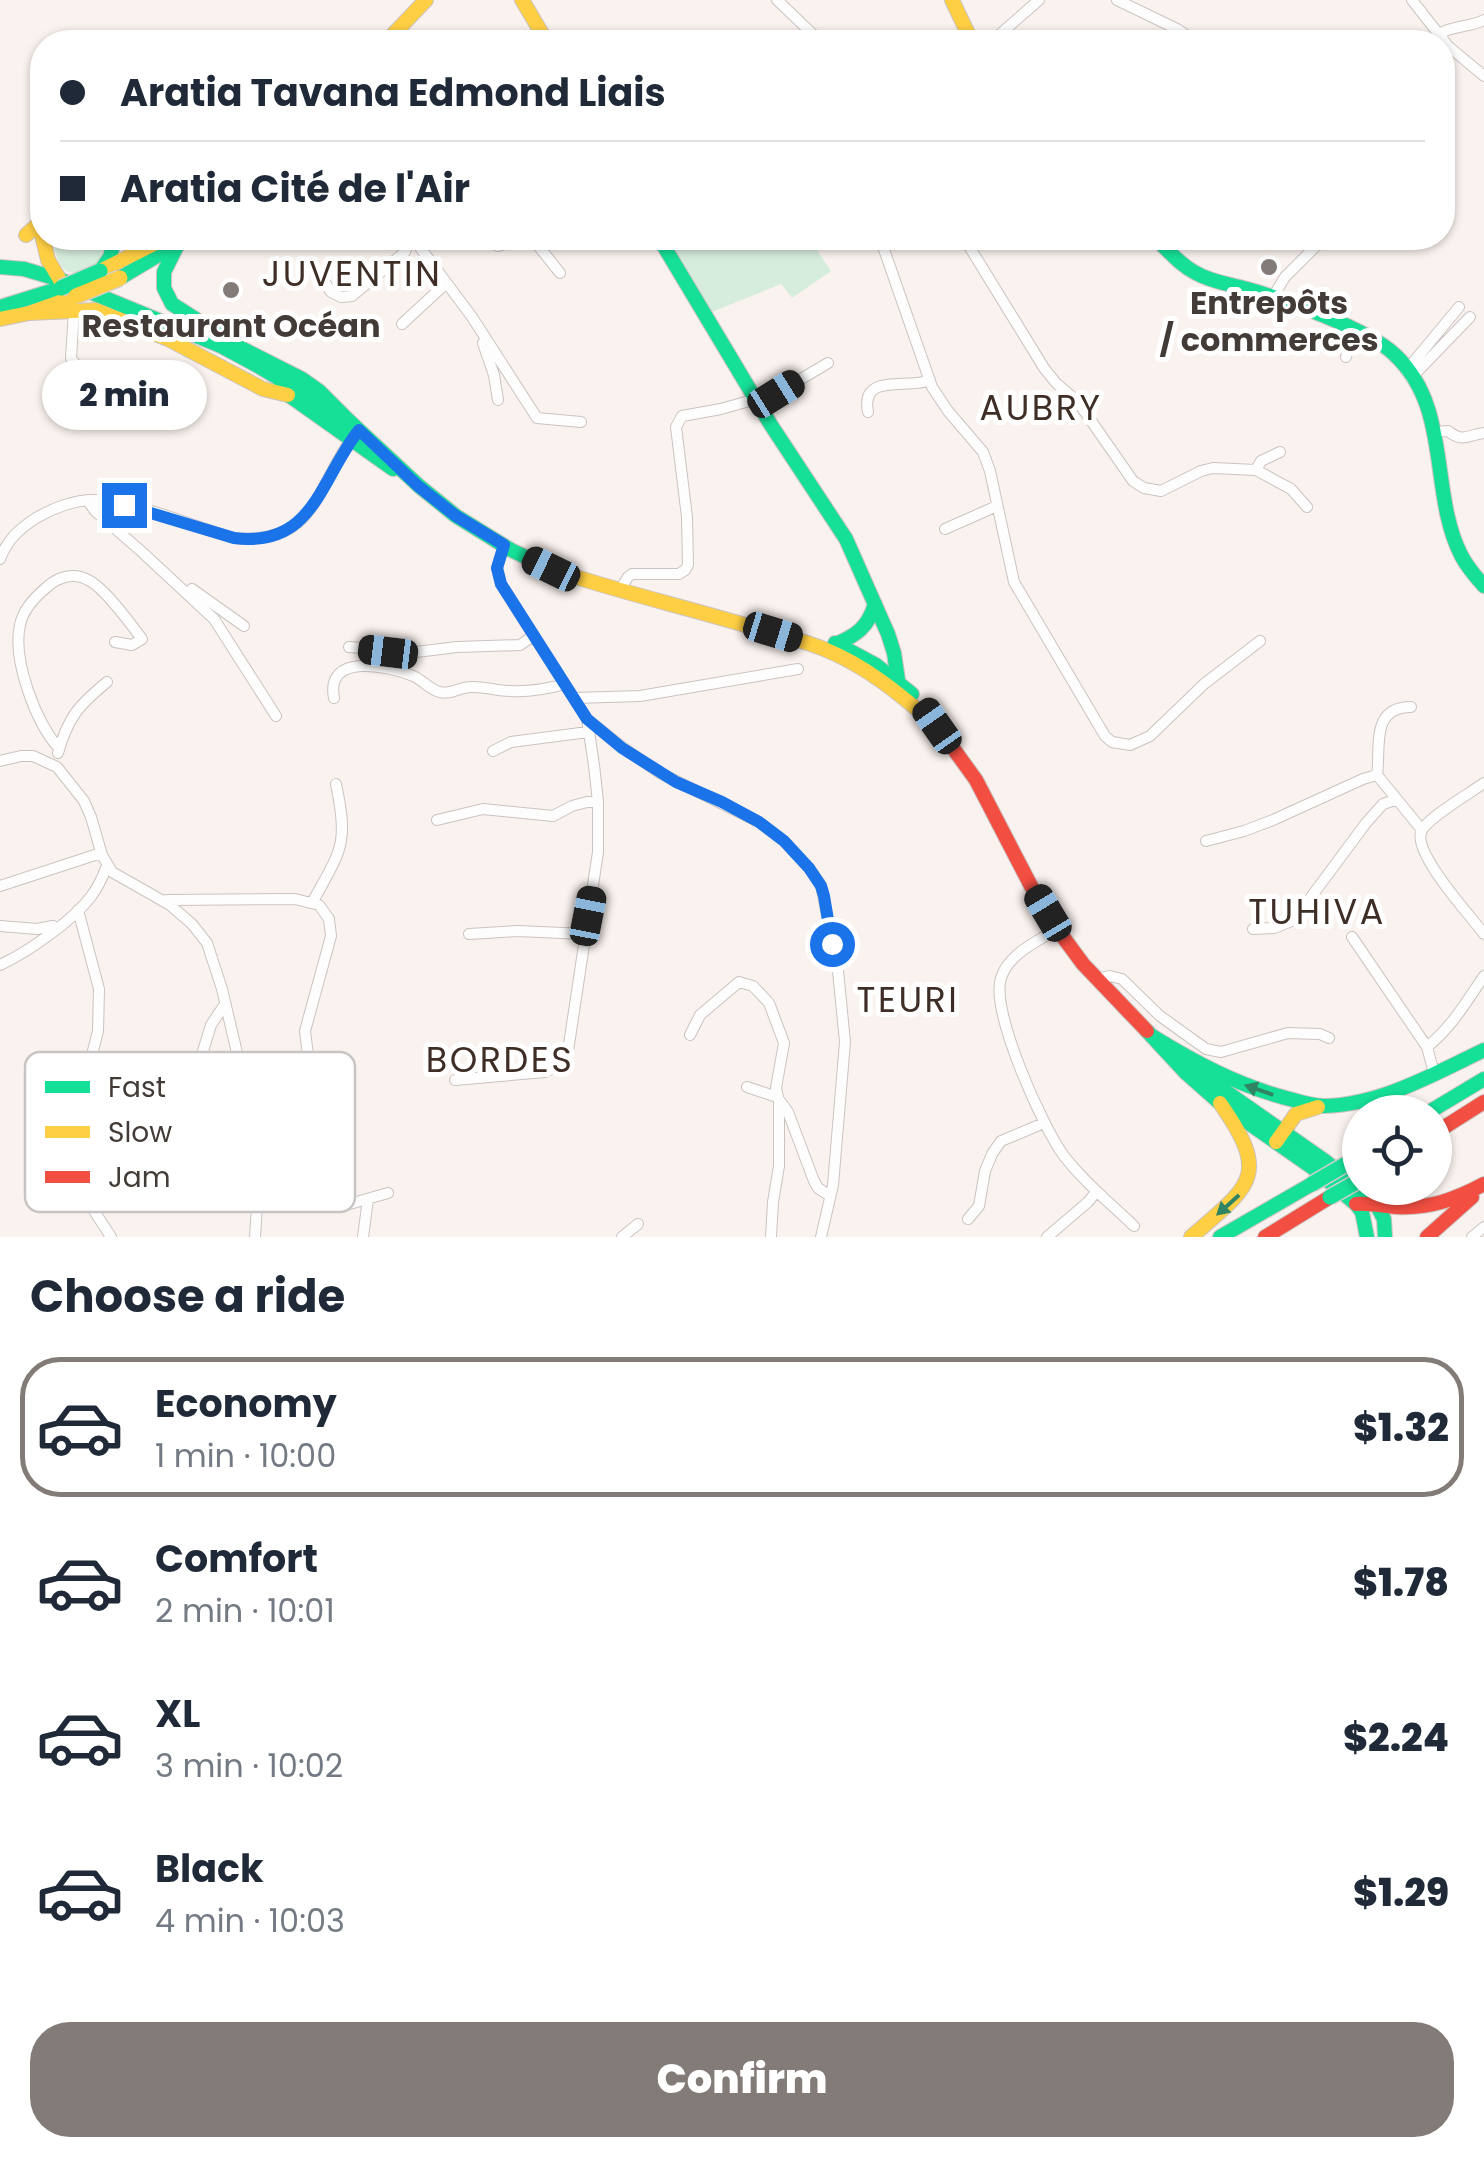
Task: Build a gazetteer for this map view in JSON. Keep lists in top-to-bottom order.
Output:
{
  "districts": [
    "JUVENTIN",
    "AUBRY",
    "TUHIVA",
    "TEURI",
    "BORDES"
  ],
  "places": ["Entrepôts / commerces", "Restaurant Océan"],
  "legend": ["Fast", "Slow", "Jam"],
  "page": {
    "banner": ["Aratia Tavana Edmond Liais", "Aratia Cité de l'Air"],
    "bubble": "2 min",
    "heading": "Choose a ride",
    "list": [
      {
        "name": "Economy",
        "note": "1 min · 10:00",
        "value": "$1.32"
      },
      {
        "name": "Comfort",
        "note": "2 min · 10:01",
        "value": "$1.78"
      },
      {
        "name": "XL",
        "note": "3 min · 10:02",
        "value": "$2.24"
      },
      {
        "name": "Black",
        "note": "4 min · 10:03",
        "value": "$1.29"
      }
    ],
    "buttons": "Confirm"
  }
}
